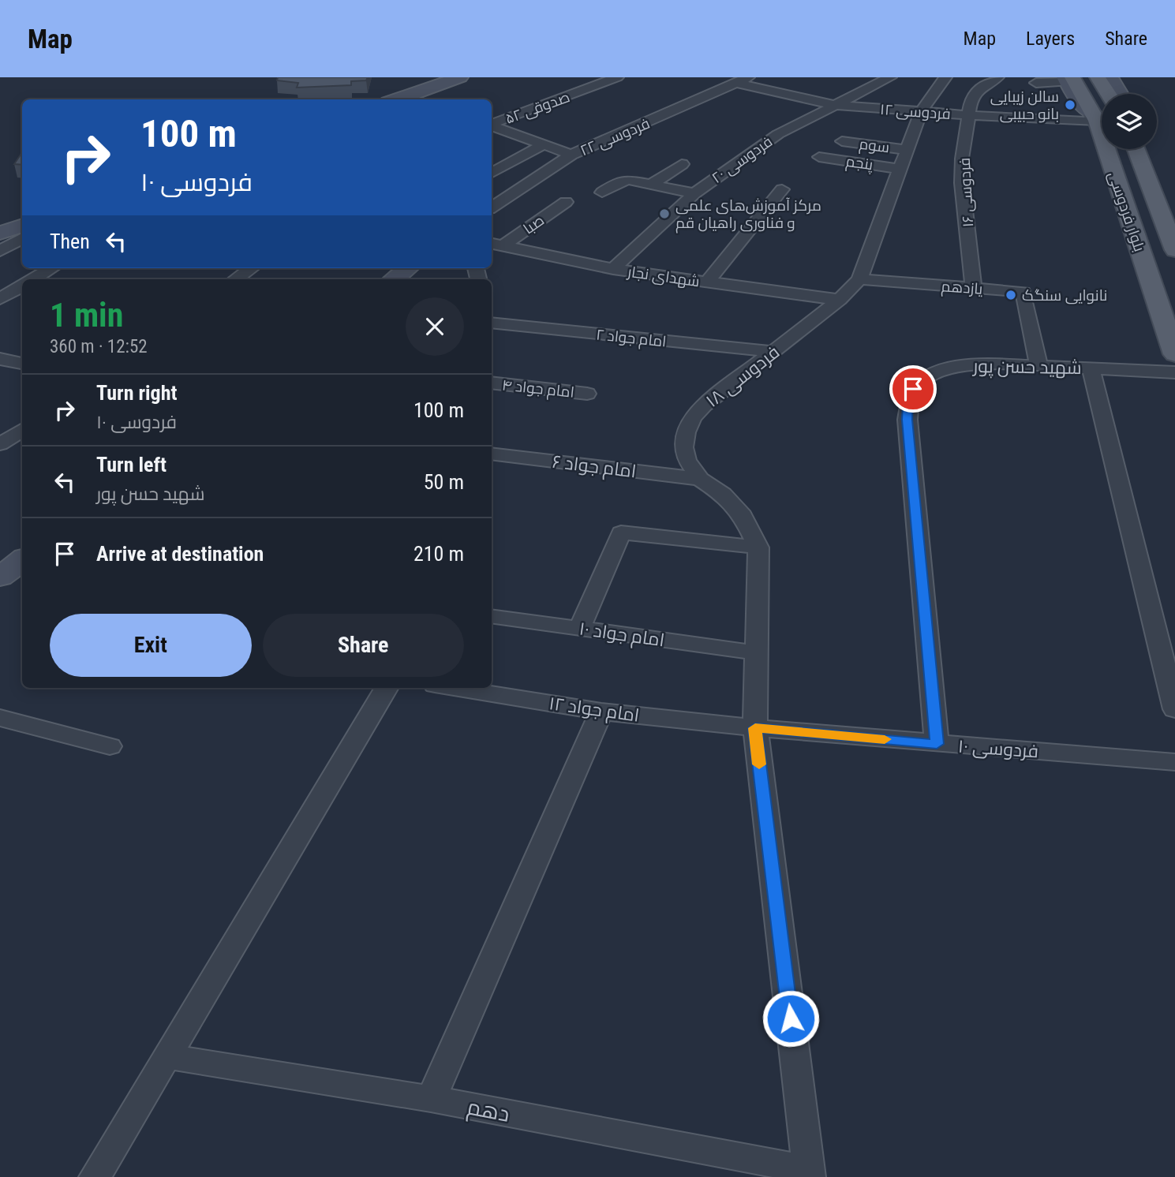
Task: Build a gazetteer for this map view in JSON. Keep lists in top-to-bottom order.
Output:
{
  "streets": {
    "main road": ["بلوار فردوسی"],
    "street": [
      "صدوقی ۵۲",
      "فردوسی ۱۲",
      "فردوسی ۲۲",
      "سوم",
      "فردوسی ۲۰",
      "پنجم",
      "فردوسی ۱۶",
      "صبا",
      "شهدای نجار",
      "یازدهم",
      "امام جواد ۲",
      "شهید حسن پور",
      "فردوسی ۱۸",
      "امام جواد ۴",
      "امام جواد ۶",
      "امام جواد ۱۰",
      "امام جواد ۱۲",
      "فردوسی ۱۰",
      "دهم"
    ]
  },
  "crossings": [
    ["فردوسی ۱۲", "فردوسی ۲۲"],
    ["فردوسی ۱۲", "فردوسی ۲۰"],
    ["فردوسی ۱۲", "فردوسی ۱۶"],
    ["فردوسی ۱۲", "بلوار فردوسی"],
    ["فردوسی ۱۲", "فردوسی ۱۸"],
    ["سوم", "فردوسی ۱۸"],
    ["فردوسی ۲۰", "شهدای نجار"],
    ["پنجم", "فردوسی ۱۸"],
    ["فردوسی ۱۶", "یازدهم"],
    ["صبا", "شهدای نجار"],
    ["شهدای نجار", "فردوسی ۱۸"],
    ["یازدهم", "شهید حسن پور"],
    ["یازدهم", "فردوسی ۱۸"],
    ["امام جواد ۲", "فردوسی ۱۸"],
    ["شهید حسن پور", "فردوسی ۱۰"],
    ["فردوسی ۱۸", "امام جواد ۶"],
    ["فردوسی ۱۸", "امام جواد ۱۰"],
    ["فردوسی ۱۸", "امام جواد ۱۲"],
    ["فردوسی ۱۸", "فردوسی ۱۰"],
    ["فردوسی ۱۸", "دهم"],
    ["امام جواد ۱۲", "فردوسی ۱۰"]
  ],
  "places": ["سالن زیبایی بانو حبیبی", "مرکز آموزش‌های علمی و فناوری راهیان قم", "نانوایی سنگک"],
  "page": {
    "header": "Map",
    "nav": ["Map", "Layers", "Share"],
    "turn": ["100 m", "فردوسی ۱۰"],
    "then": "Then",
    "heading": ["1 min", "360 m · 12:52"],
    "list": [
      {
        "name": "Turn right",
        "note": "فردوسی ۱۰",
        "value": "100 m"
      },
      {
        "name": "Turn left",
        "note": "شهید حسن پور",
        "value": "50 m"
      },
      {
        "name": "Arrive at destination",
        "value": "210 m"
      }
    ],
    "buttons": ["Exit", "Share"]
  }
}
